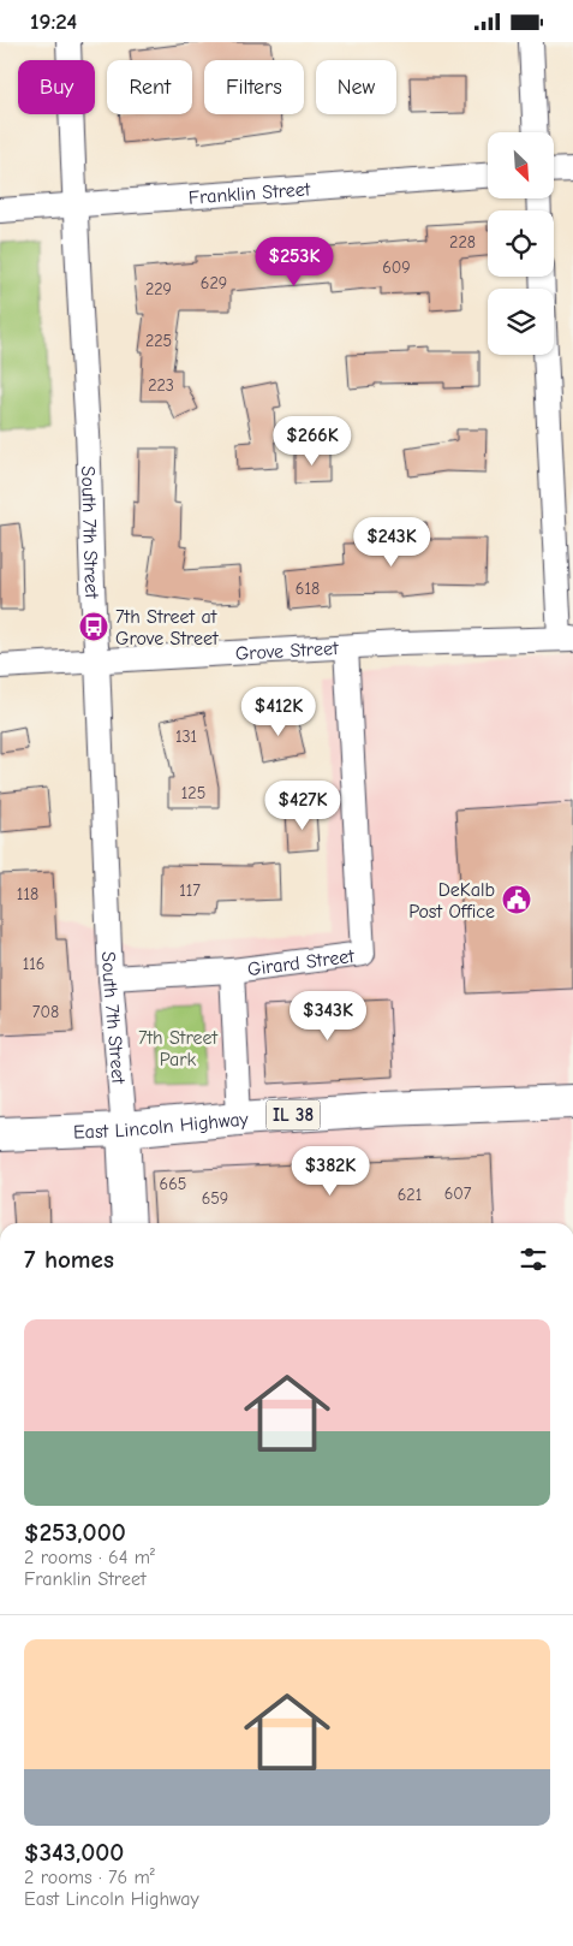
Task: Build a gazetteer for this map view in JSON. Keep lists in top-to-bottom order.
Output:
{
  "streets": {
    "main road": ["IL 38", "East Lincoln Highway"],
    "street": [
      "Franklin Street",
      "South 7th Street",
      "Grove Street",
      "Girard Street"
    ]
  },
  "crossings": [
    ["Franklin Street", "South 7th Street"],
    ["South 7th Street", "Grove Street"],
    ["South 7th Street", "Girard Street"],
    ["South 7th Street", "East Lincoln Highway"],
    ["Grove Street", "Girard Street"]
  ],
  "parks": ["7th Street Park"],
  "places": {
    "bus stop": ["7th Street at Grove Street"],
    "public building": ["DeKalb Post Office"]
  },
  "house_numbers": [
    "228",
    "609",
    "629",
    "229",
    "225",
    "223",
    "618",
    "131",
    "125",
    "117",
    "118",
    "116",
    "708",
    "665",
    "607",
    "621",
    "659"
  ],
  "north": "bottom right",
  "page": {
    "status": "19:24",
    "chip": [
      "Buy",
      "Rent",
      "Filters",
      "New"
    ],
    "price": [
      "$253K",
      "$266K",
      "$243K",
      "$412K",
      "$427K",
      "$343K",
      "$382K"
    ],
    "heading": "7 homes",
    "list": [
      {
        "name": "$253,000",
        "note": "2 rooms · 64 m² · Franklin Street"
      },
      {
        "name": "$343,000",
        "note": "2 rooms · 76 m² · East Lincoln Highway"
      }
    ]
  }
}
